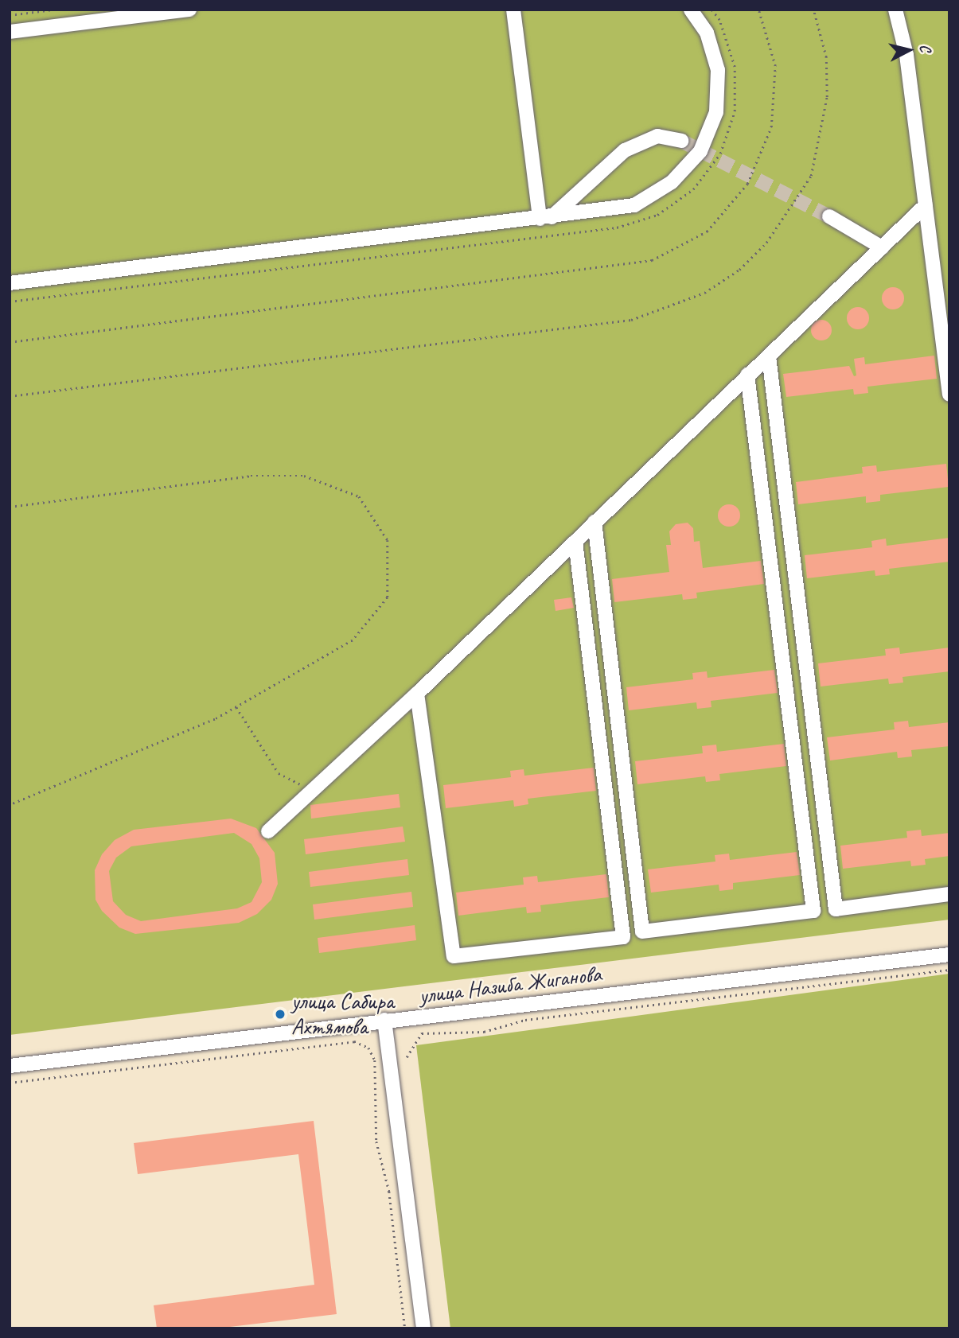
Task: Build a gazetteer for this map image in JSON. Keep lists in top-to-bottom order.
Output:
{
  "streets": {
    "street": ["улица Назиба Жиганова"]
  },
  "places": ["улица Сабира Ахтямова"],
  "north": "right"
}
